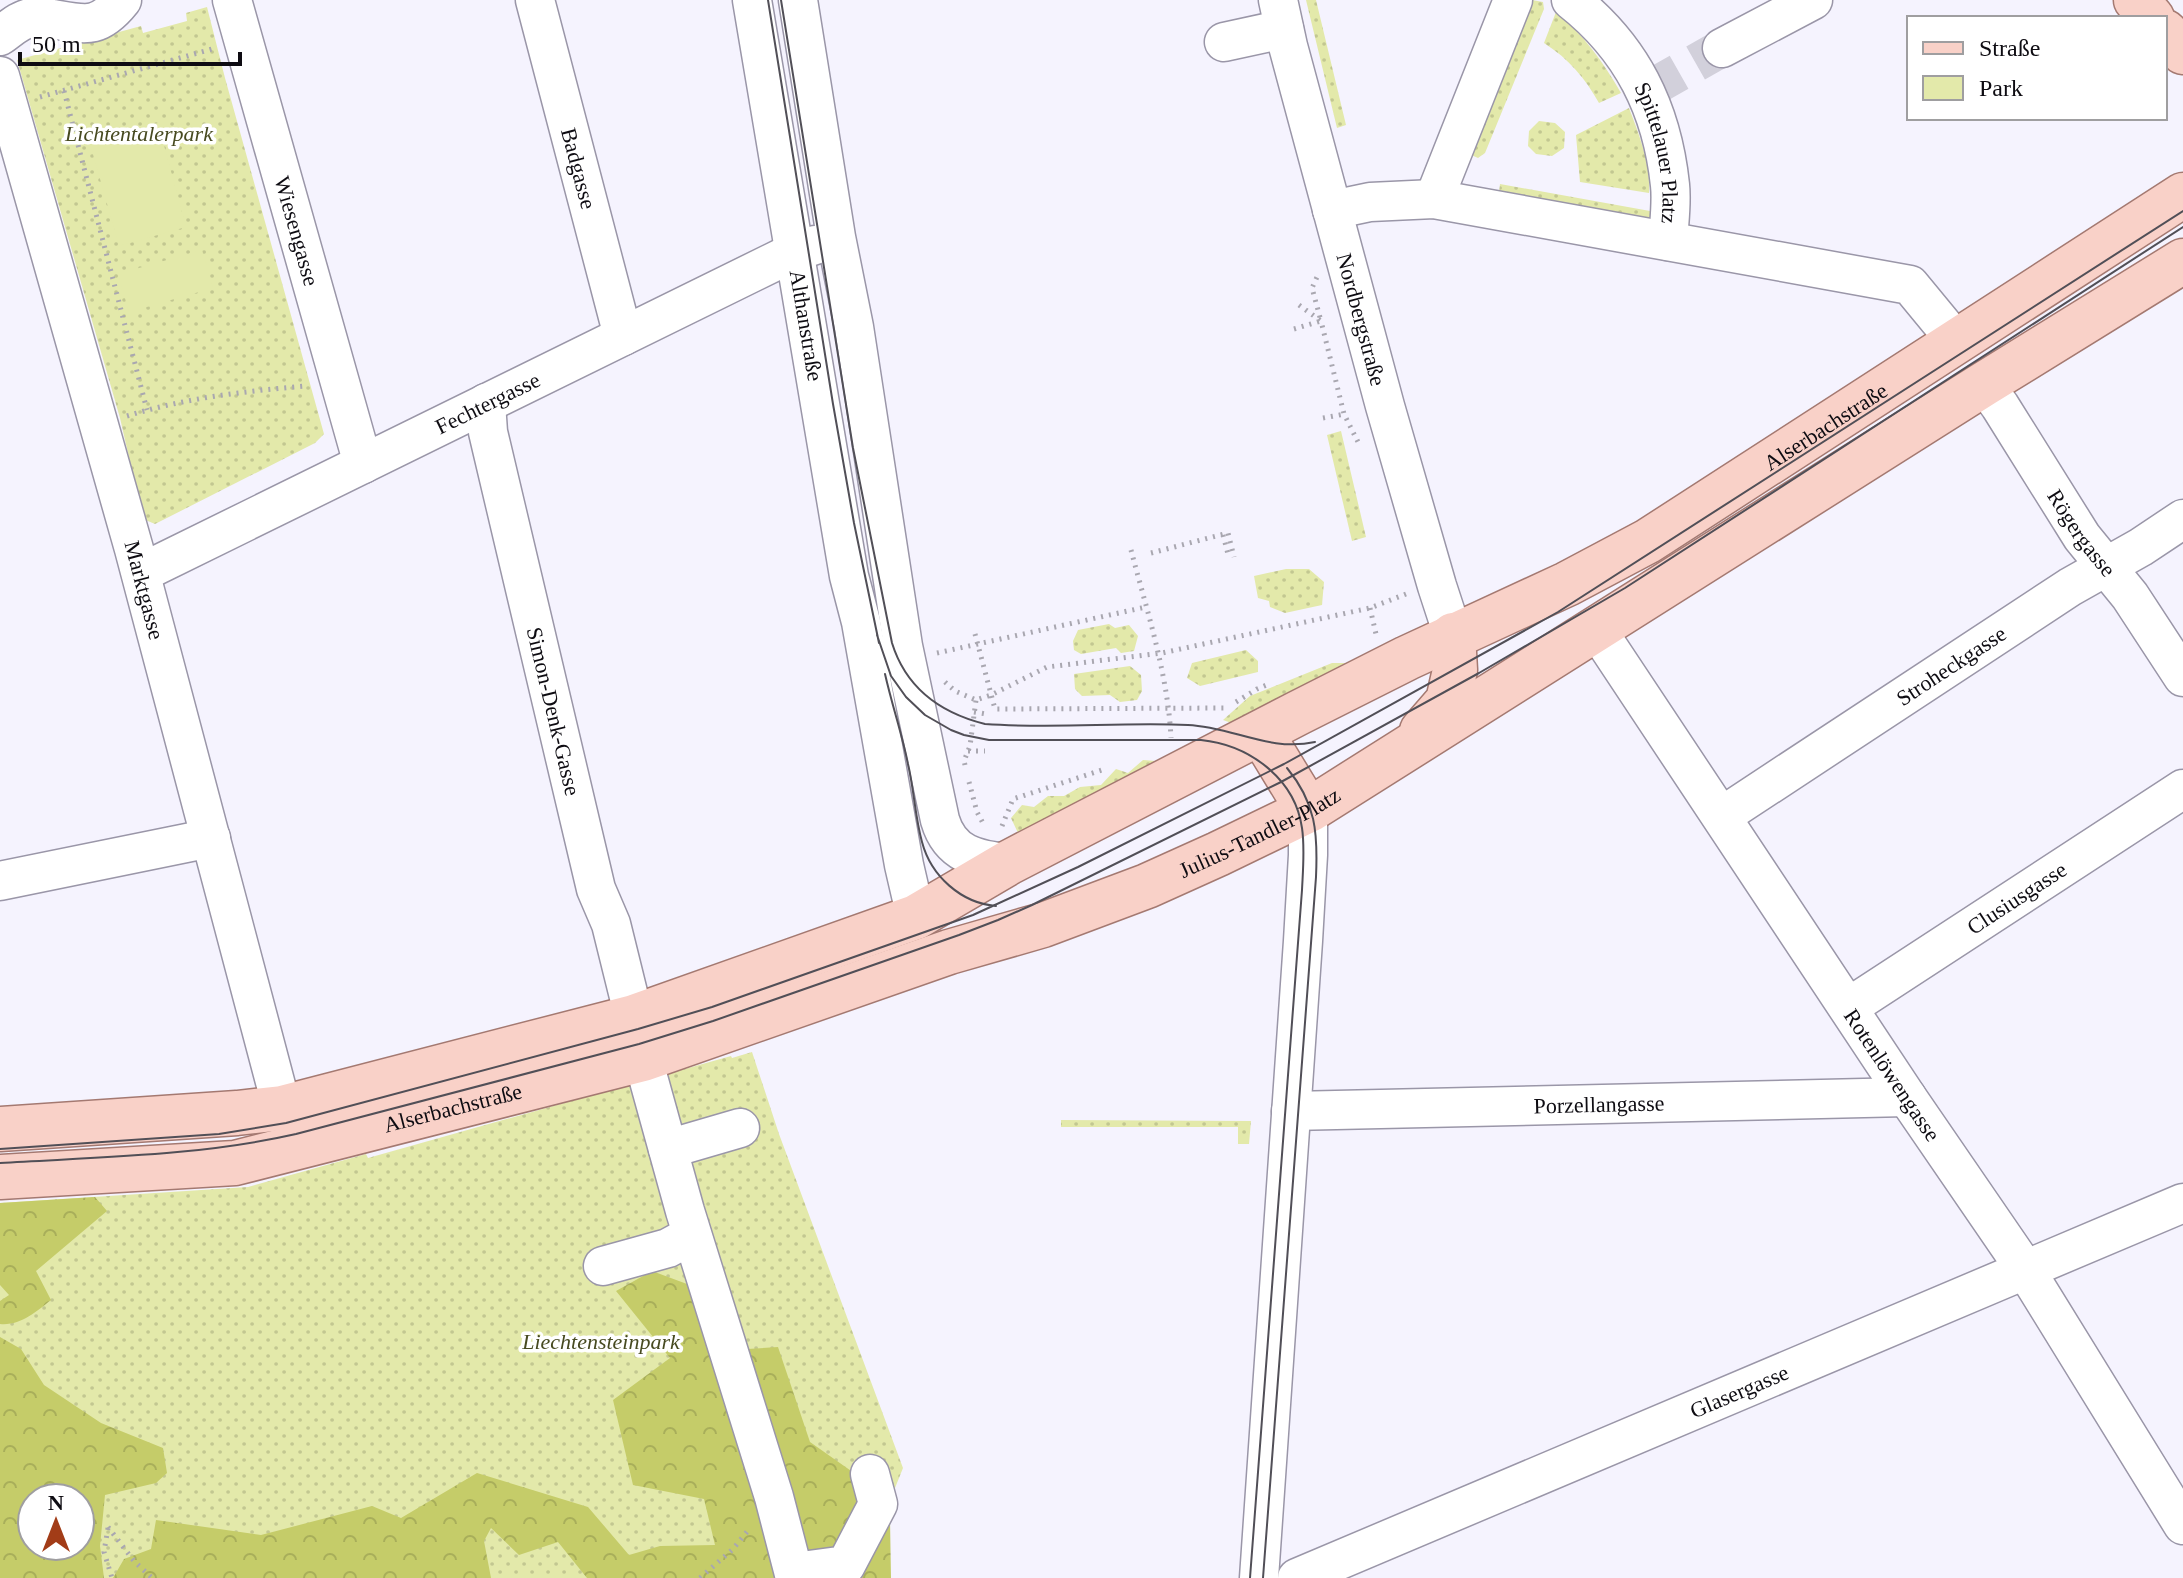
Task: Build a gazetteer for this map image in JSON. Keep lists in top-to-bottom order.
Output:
{
  "streets": {
    "main road": ["Alserbachstraße", "Julius-Tandler-Platz"],
    "street": [
      "Spittelauer Platz",
      "Badgasse",
      "Wiesengasse",
      "Nordbergstraße",
      "Althanstraße",
      "Fechtergasse",
      "Rögergasse",
      "Marktgasse",
      "Stroheckgasse",
      "Simon-Denk-Gasse",
      "Clusiusgasse",
      "Rotenlöwengasse",
      "Porzellangasse",
      "Glasergasse"
    ]
  },
  "crossings": [
    ["Spittelauer Platz", "Nordbergstraße"],
    ["Badgasse", "Fechtergasse"],
    ["Wiesengasse", "Fechtergasse"],
    ["Nordbergstraße", "Alserbachstraße"],
    ["Althanstraße", "Fechtergasse"],
    ["Althanstraße", "Alserbachstraße"],
    ["Fechtergasse", "Marktgasse"],
    ["Fechtergasse", "Simon-Denk-Gasse"],
    ["Alserbachstraße", "Marktgasse"],
    ["Alserbachstraße", "Simon-Denk-Gasse"],
    ["Alserbachstraße", "Julius-Tandler-Platz"],
    ["Rögergasse", "Stroheckgasse"],
    ["Stroheckgasse", "Rotenlöwengasse"],
    ["Julius-Tandler-Platz", "Rotenlöwengasse"],
    ["Clusiusgasse", "Rotenlöwengasse"],
    ["Rotenlöwengasse", "Porzellangasse"],
    ["Rotenlöwengasse", "Glasergasse"]
  ],
  "parks": ["Lichtentalerpark", "Liechtensteinpark"],
  "legend": ["Straße", "Park"],
  "scale_bar": "50 m",
  "north": "top"
}
